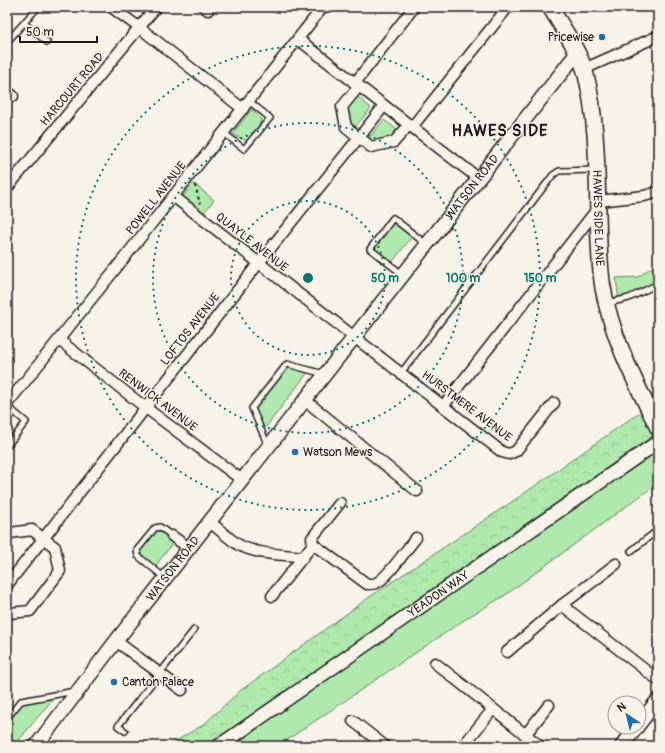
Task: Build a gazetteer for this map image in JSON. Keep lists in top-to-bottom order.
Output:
{
  "streets": {
    "main road": ["HAWES SIDE LANE"],
    "street": [
      "HARCOURT ROAD",
      "WATSON ROAD",
      "POWELL AVENUE",
      "QUAYLE AVENUE",
      "LOFTOS AVENUE",
      "RENWICK AVENUE",
      "HURSTMERE AVENUE",
      "YEADON WAY"
    ]
  },
  "crossings": [
    ["WATSON ROAD", "HAWES SIDE LANE"],
    ["WATSON ROAD", "QUAYLE AVENUE"],
    ["WATSON ROAD", "RENWICK AVENUE"],
    ["WATSON ROAD", "HURSTMERE AVENUE"],
    ["POWELL AVENUE", "QUAYLE AVENUE"],
    ["POWELL AVENUE", "RENWICK AVENUE"],
    ["QUAYLE AVENUE", "LOFTOS AVENUE"],
    ["QUAYLE AVENUE", "HURSTMERE AVENUE"],
    ["LOFTOS AVENUE", "RENWICK AVENUE"]
  ],
  "districts": ["HAWES SIDE"],
  "places": ["Pricewise", "Watson Mews", "Canton Palace"],
  "scale_bar": "50 m",
  "north": "top left",
  "rings": ["50 m", "100 m", "150 m"]
}
